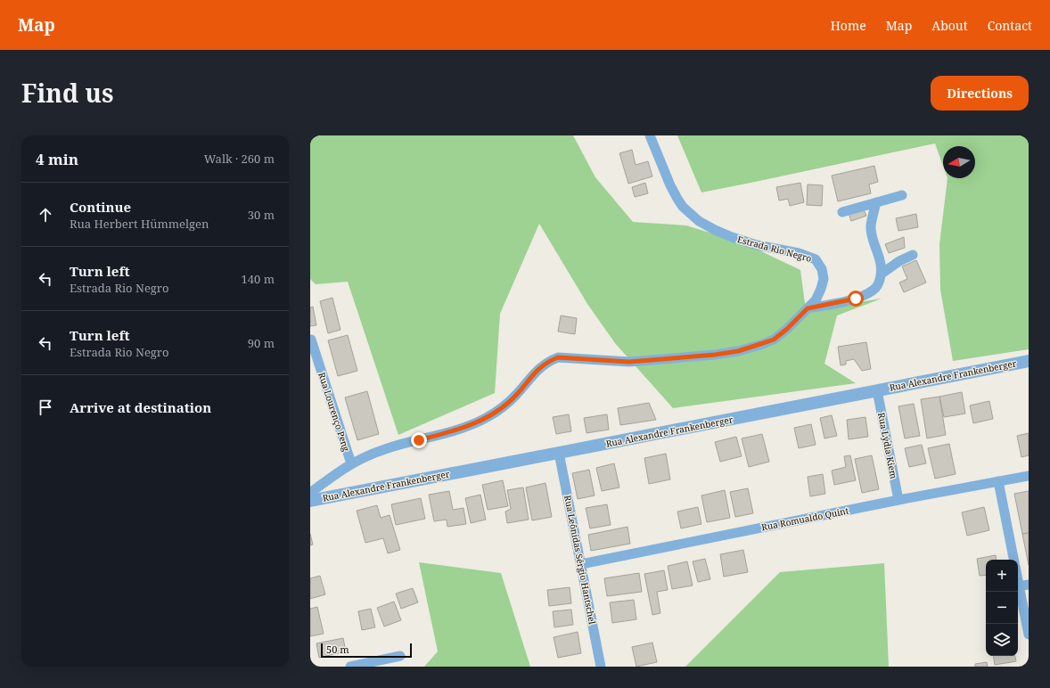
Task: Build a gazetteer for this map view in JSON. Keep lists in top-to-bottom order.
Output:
{
  "streets": {
    "street": [
      "Estrada Rio Negro",
      "Rua Alexandre Frankenberger",
      "Rua Lourenço Peng",
      "Rua Lýdia Kiem",
      "Rua Romualdo Quint",
      "Rua Leônidas Sérgio Hantschel"
    ]
  },
  "crossings": [
    ["Estrada Rio Negro", "Rua Lourenço Peng"],
    ["Rua Alexandre Frankenberger", "Rua Lýdia Kiem"],
    ["Rua Alexandre Frankenberger", "Rua Leônidas Sérgio Hantschel"],
    ["Rua Lýdia Kiem", "Rua Romualdo Quint"],
    ["Rua Romualdo Quint", "Rua Leônidas Sérgio Hantschel"]
  ],
  "scale_bar": "50 m",
  "north": "left",
  "page": {
    "header": "Map",
    "nav": [
      "Home",
      "Map",
      "About",
      "Contact"
    ],
    "title": "Find us",
    "buttons": "Directions",
    "heading": ["4 min", "Walk · 260 m"],
    "list": [
      ["Continue", "Rua Herbert Hümmelgen", "30 m"],
      ["Turn left", "Estrada Rio Negro", "140 m"],
      ["Turn left", "Estrada Rio Negro", "90 m"],
      "Arrive at destination"
    ],
    "map_buttons": ["+", "−"],
    "scale": "50 m"
  }
}
